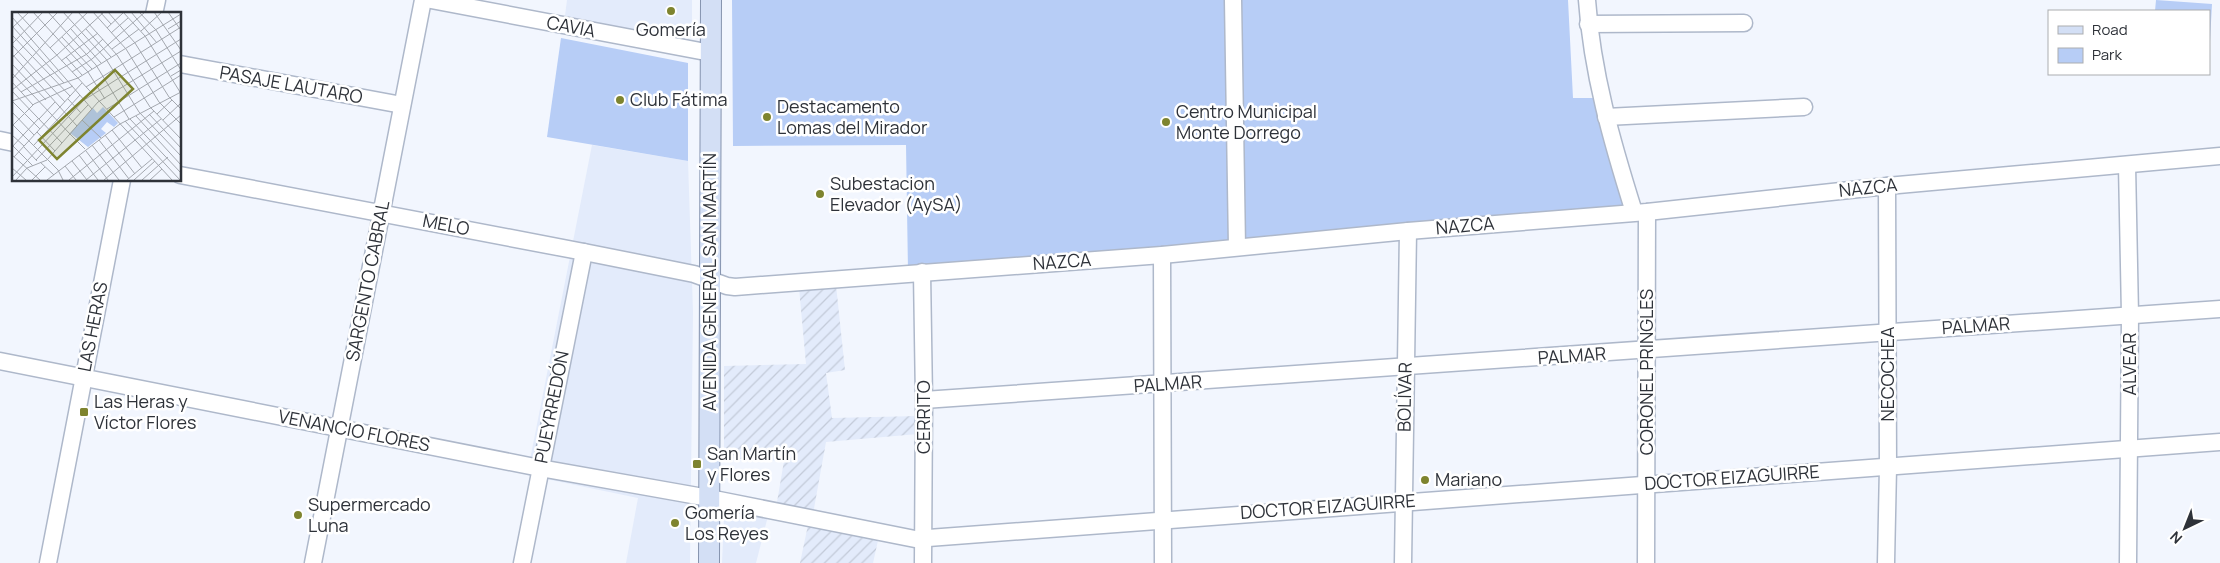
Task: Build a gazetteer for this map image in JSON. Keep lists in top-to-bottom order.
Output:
{
  "streets": {
    "main road": ["AVENIDA GENERAL SAN MARTÍN"],
    "street": [
      "CAVIA",
      "PASAJE LAUTARO",
      "NAZCA",
      "MELO",
      "SARGENTO CABRAL",
      "PALMAR",
      "LAS HERAS",
      "ALVEAR",
      "CORONEL PRINGLES",
      "NECOCHEA",
      "BOLÍVAR",
      "PUEYRREDÓN",
      "CERRITO",
      "VENANCIO FLORES",
      "DOCTOR EIZAGUIRRE"
    ]
  },
  "crossings": [
    ["CAVIA", "AVENIDA GENERAL SAN MARTÍN"],
    ["PASAJE LAUTARO", "SARGENTO CABRAL"],
    ["NAZCA", "MELO"],
    ["NAZCA", "AVENIDA GENERAL SAN MARTÍN"],
    ["NAZCA", "ALVEAR"],
    ["NAZCA", "CORONEL PRINGLES"],
    ["NAZCA", "NECOCHEA"],
    ["NAZCA", "BOLÍVAR"],
    ["NAZCA", "CERRITO"],
    ["MELO", "SARGENTO CABRAL"],
    ["MELO", "AVENIDA GENERAL SAN MARTÍN"],
    ["MELO", "PUEYRREDÓN"],
    ["SARGENTO CABRAL", "VENANCIO FLORES"],
    ["AVENIDA GENERAL SAN MARTÍN", "VENANCIO FLORES"],
    ["AVENIDA GENERAL SAN MARTÍN", "DOCTOR EIZAGUIRRE"],
    ["PALMAR", "ALVEAR"],
    ["PALMAR", "CORONEL PRINGLES"],
    ["PALMAR", "NECOCHEA"],
    ["PALMAR", "BOLÍVAR"],
    ["PALMAR", "CERRITO"],
    ["LAS HERAS", "VENANCIO FLORES"],
    ["ALVEAR", "DOCTOR EIZAGUIRRE"],
    ["CORONEL PRINGLES", "DOCTOR EIZAGUIRRE"],
    ["NECOCHEA", "DOCTOR EIZAGUIRRE"],
    ["BOLÍVAR", "DOCTOR EIZAGUIRRE"],
    ["PUEYRREDÓN", "VENANCIO FLORES"],
    ["CERRITO", "DOCTOR EIZAGUIRRE"],
    ["VENANCIO FLORES", "DOCTOR EIZAGUIRRE"]
  ],
  "places": {
    "other": [
      "Gomería",
      "Club Fátima",
      "Destacamento Lomas del Mirador",
      "Centro Municipal Monte Dorrego",
      "Subestacion Elevador (AySA)",
      "Mariano",
      "Supermercado Luna",
      "Gomería Los Reyes"
    ],
    "transit": ["Las Heras y Víctor Flores", "San Martín y Flores"]
  },
  "legend": ["Road", "Park"],
  "north": "bottom left"
}
